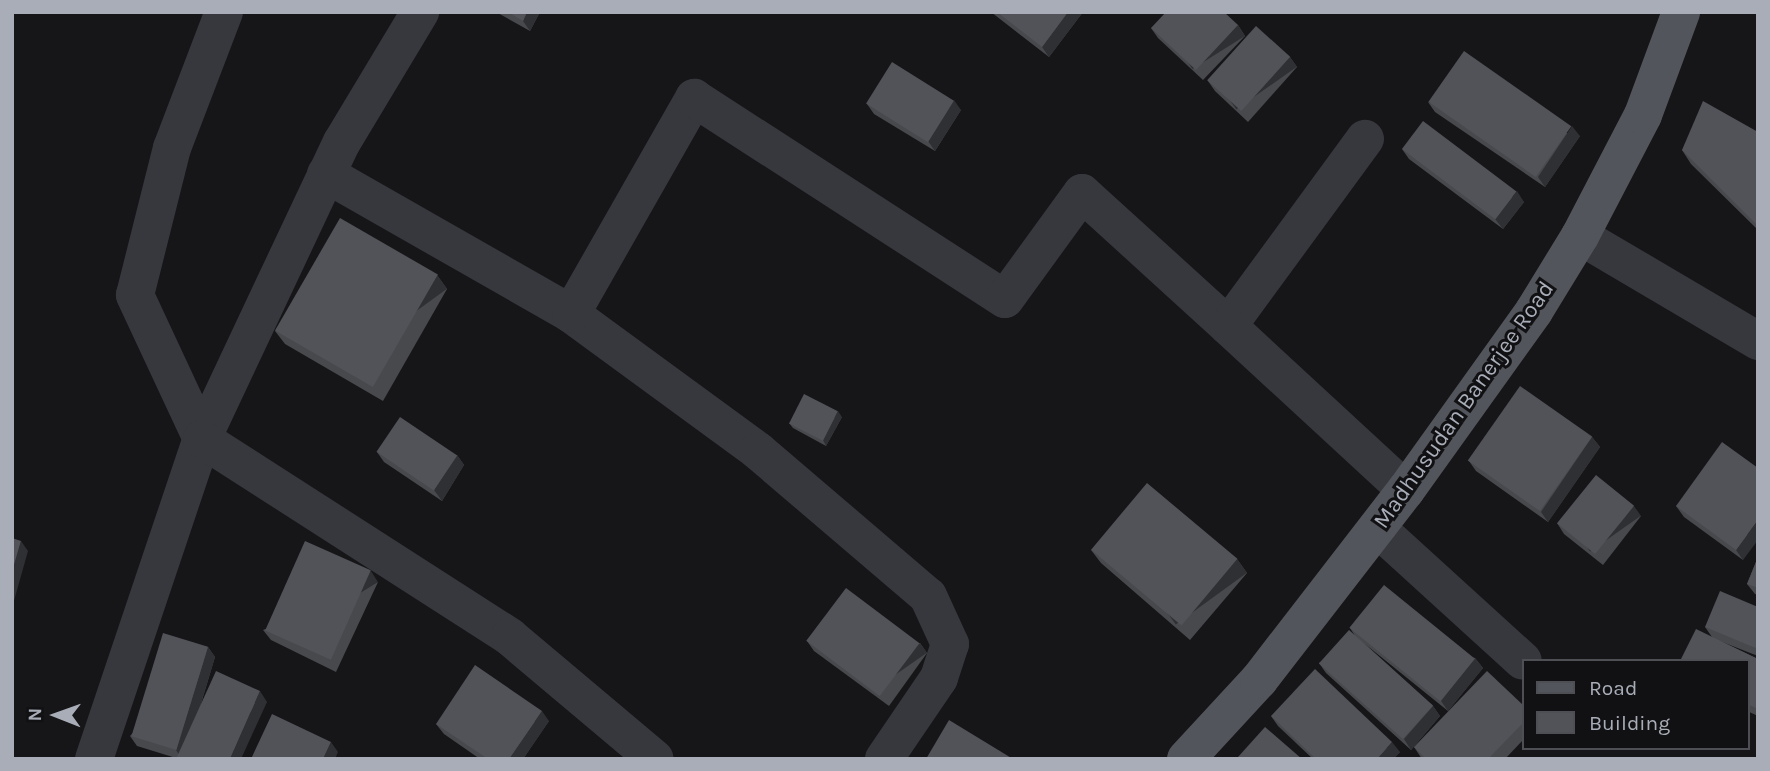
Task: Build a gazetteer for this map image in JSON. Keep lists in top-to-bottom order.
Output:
{
  "streets": {
    "main road": ["Madhusudan Banerjee Road"]
  },
  "legend": ["Road", "Building"],
  "north": "left"
}
